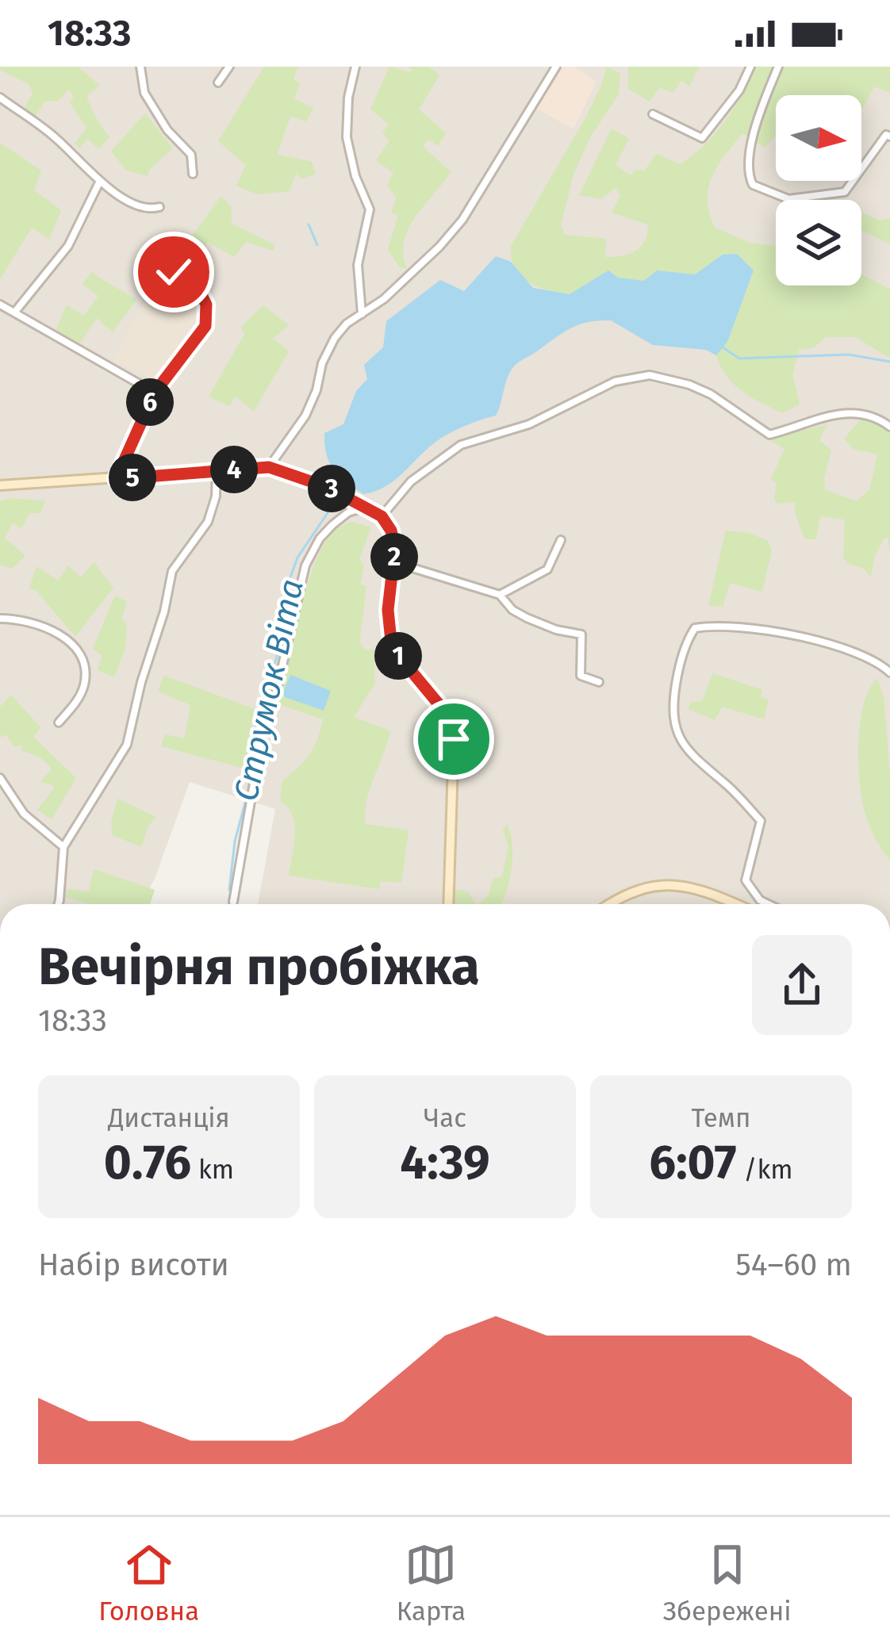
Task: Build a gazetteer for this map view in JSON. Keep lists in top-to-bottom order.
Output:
{
  "water": ["Струмок Віта"],
  "north": "right",
  "page": {
    "status": "18:33",
    "pins": [
      "6",
      "4",
      "5",
      "3",
      "2",
      "1"
    ],
    "heading": ["Вечірня пробіжка", "18:33"],
    "stats": [
      ["Дистанція", "0.76 km"],
      ["Час", "4:39"],
      ["Темп", "6:07 /km"]
    ],
    "chart": ["Набір висоти", "54–60 m"],
    "tabs": ["Головна", "Карта", "Збережені"]
  }
}
